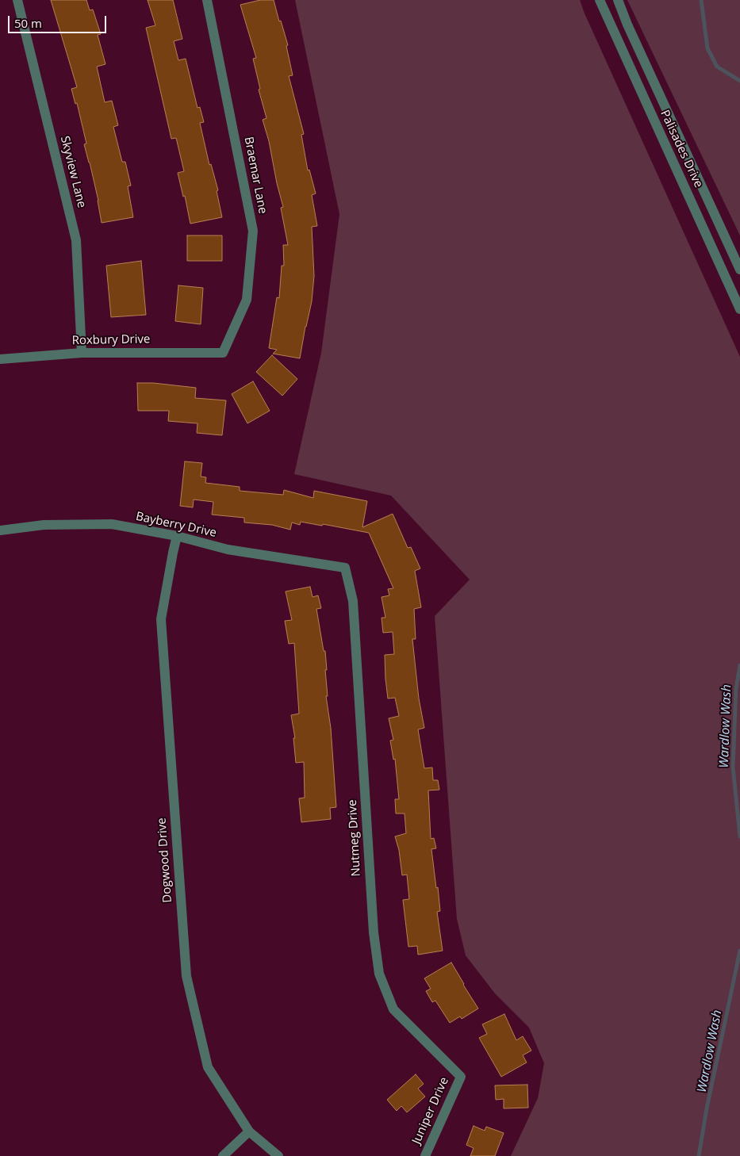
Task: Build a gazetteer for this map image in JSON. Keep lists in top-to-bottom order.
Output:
{
  "streets": {
    "street": [
      "Palisades Drive",
      "Skyview Lane",
      "Braemar Lane",
      "Roxbury Drive",
      "Bayberry Drive",
      "Nutmeg Drive",
      "Dogwood Drive",
      "Juniper Drive"
    ]
  },
  "crossings": [
    ["Skyview Lane", "Roxbury Drive"],
    ["Braemar Lane", "Roxbury Drive"],
    ["Bayberry Drive", "Nutmeg Drive"],
    ["Bayberry Drive", "Dogwood Drive"],
    ["Nutmeg Drive", "Juniper Drive"]
  ],
  "water": ["Wardlow Wash"],
  "scale_bar": "50 m"
}
